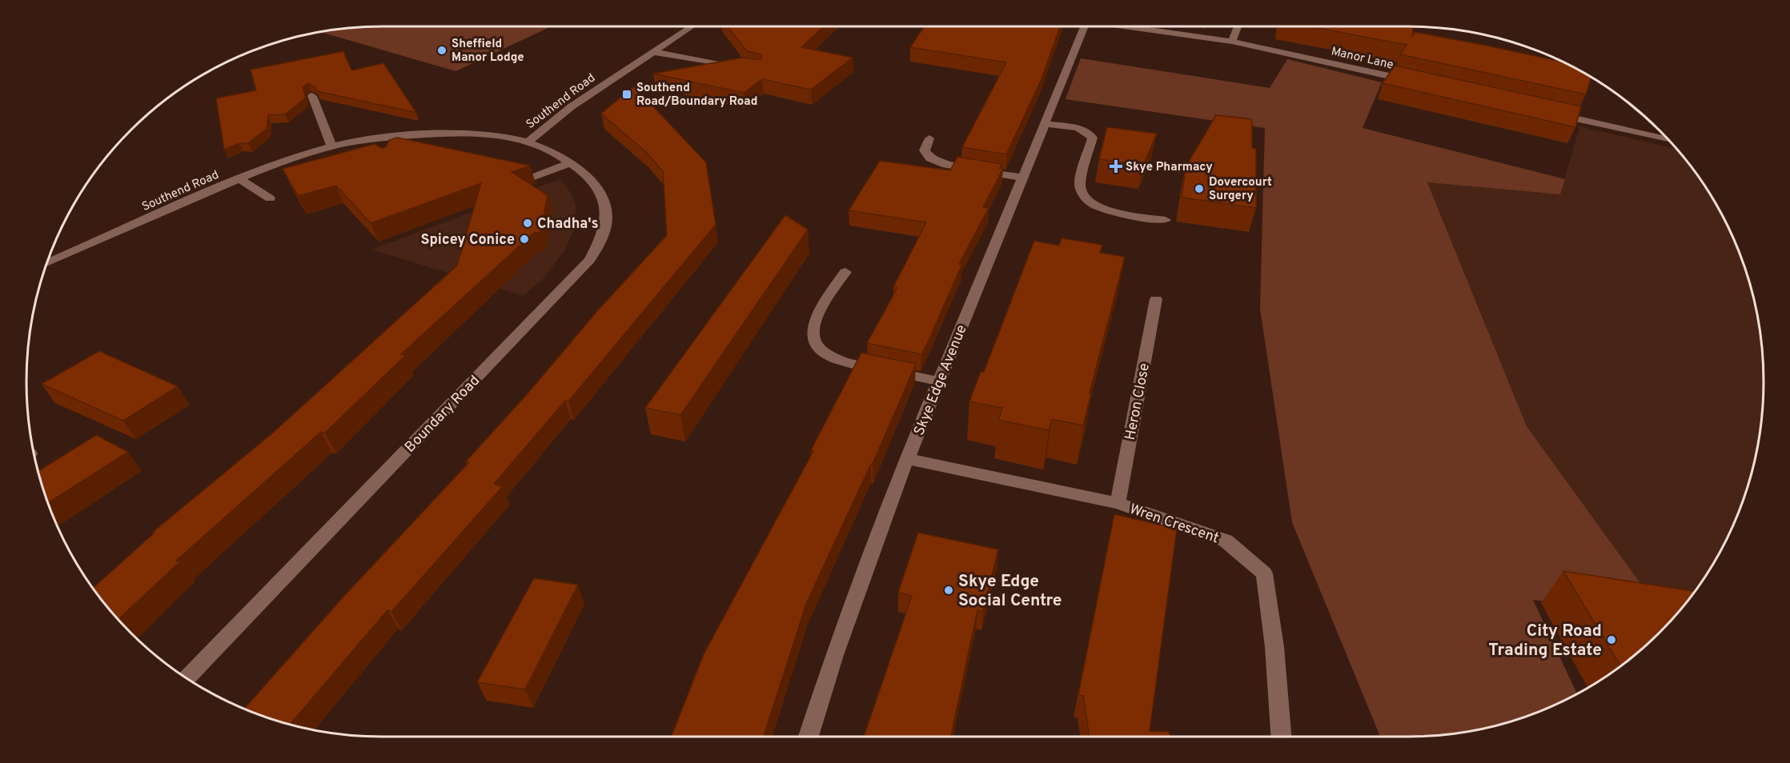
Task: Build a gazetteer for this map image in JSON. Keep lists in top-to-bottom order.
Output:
{
  "streets": {
    "street": [
      "Manor Lane",
      "Southend Road",
      "Skye Edge Avenue",
      "Heron Close",
      "Boundary Road",
      "Wren Crescent"
    ]
  },
  "crossings": [
    ["Southend Road", "Boundary Road"],
    ["Skye Edge Avenue", "Wren Crescent"],
    ["Heron Close", "Wren Crescent"]
  ],
  "places": {
    "other": [
      "Sheffield Manor Lodge",
      "Dovercourt Surgery",
      "Chadha's",
      "Spicey Conice",
      "Skye Edge Social Centre",
      "City Road Trading Estate"
    ],
    "transit": ["Southend Road/Boundary Road"],
    "health": ["Skye Pharmacy"]
  }
}
